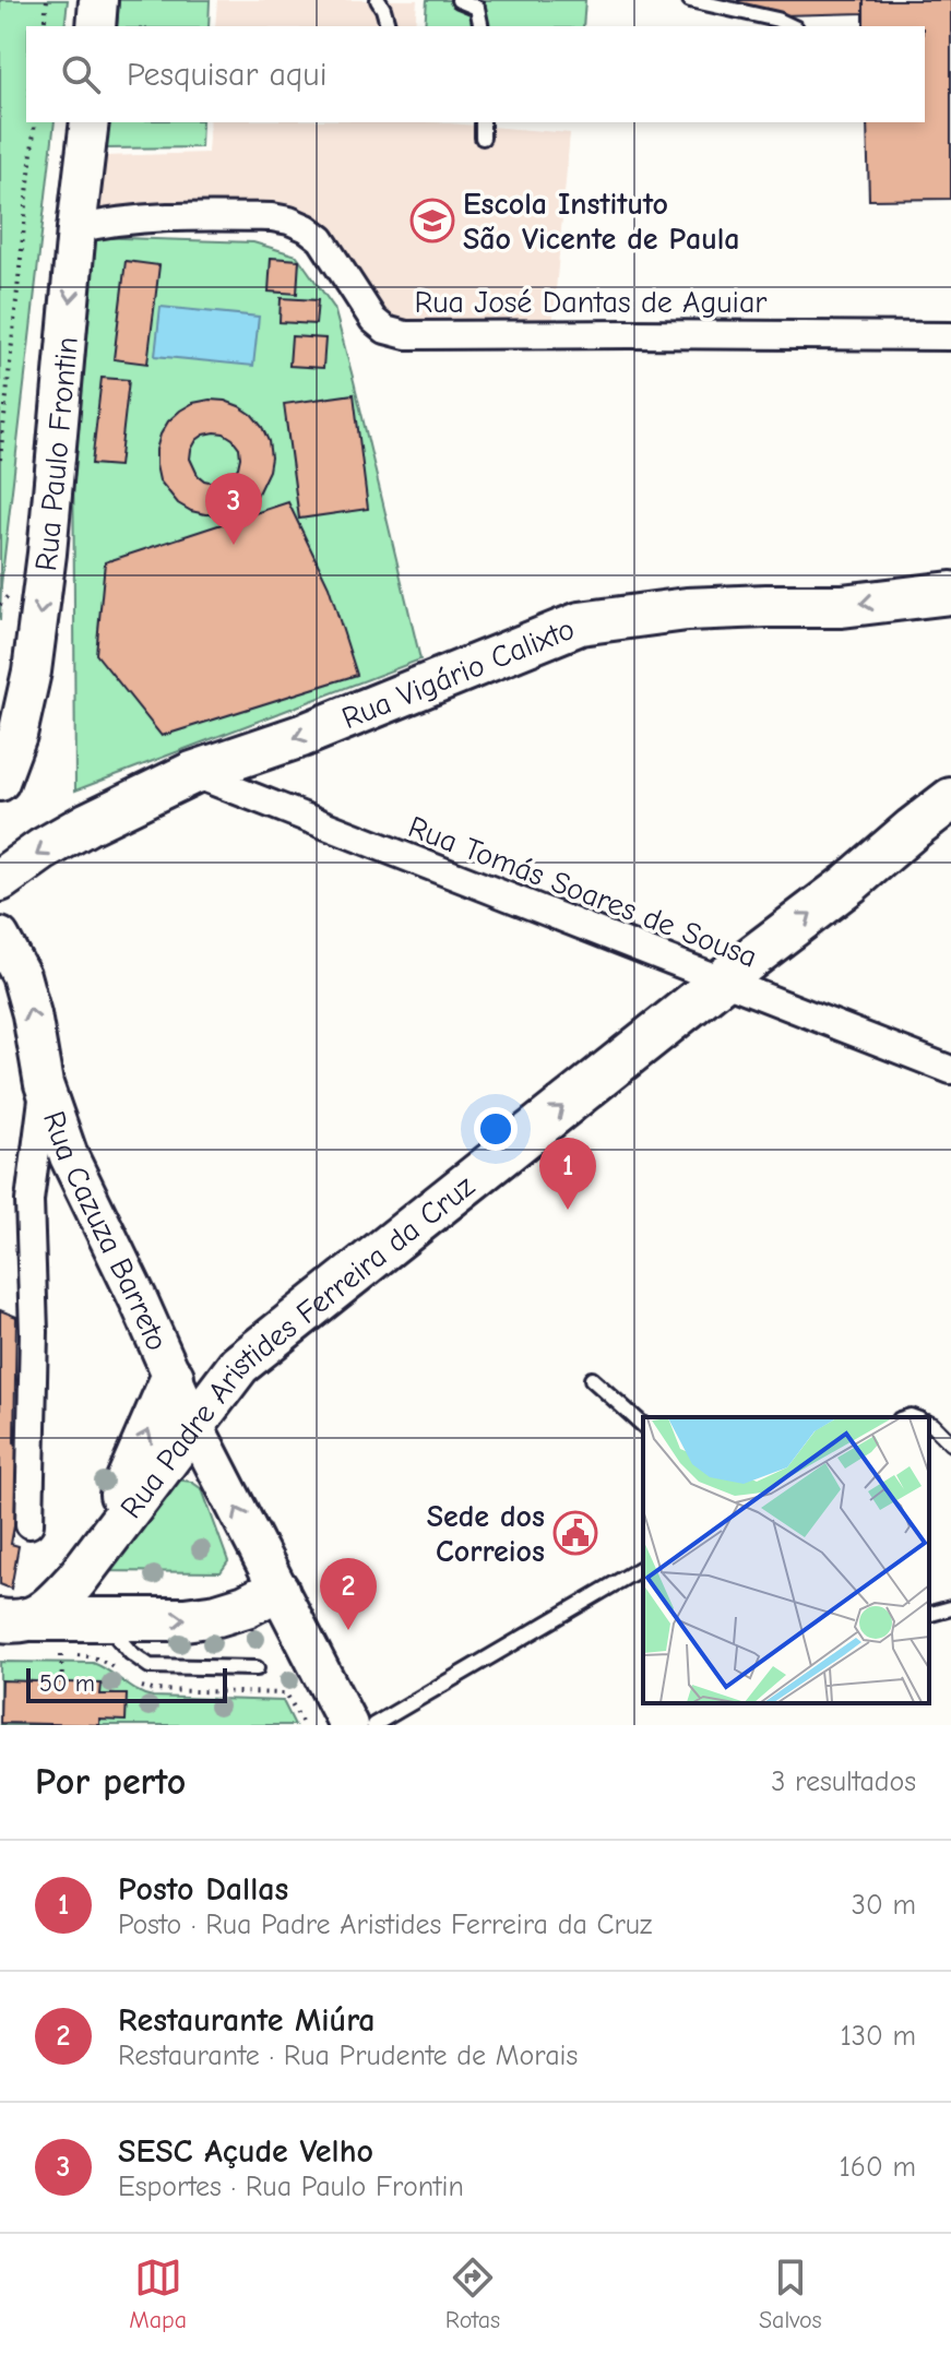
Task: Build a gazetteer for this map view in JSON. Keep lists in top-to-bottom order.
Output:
{
  "streets": {
    "main road": ["Rua Vigário Calixto", "Rua Padre Aristides Ferreira da Cruz"],
    "street": [
      "Rua José Dantas de Aguiar",
      "Rua Paulo Frontin",
      "Rua Tomás Soares de Sousa",
      "Rua Cazuza Barreto"
    ]
  },
  "crossings": [
    ["Rua José Dantas de Aguiar", "Rua Paulo Frontin"],
    ["Rua Vigário Calixto", "Rua Tomás Soares de Sousa"],
    ["Rua Tomás Soares de Sousa", "Rua Padre Aristides Ferreira da Cruz"],
    ["Rua Cazuza Barreto", "Rua Padre Aristides Ferreira da Cruz"]
  ],
  "one_way": ["Rua Paulo Frontin", "Rua Vigário Calixto", "Rua Padre Aristides Ferreira da Cruz"],
  "places": {
    "school or university": ["Escola Instituto São Vicente de Paula"],
    "public building": ["Sede dos Correios"]
  },
  "scale_bar": "50 m",
  "page": {
    "search": "Pesquisar aqui",
    "pins": ["3", "1", "2"],
    "scale": "50 m",
    "heading": ["Por perto", "3 resultados"],
    "list": [
      {
        "mark": "1",
        "name": "Posto Dallas",
        "note": "Posto · Rua Padre Aristides Ferreira da Cruz",
        "value": "30 m"
      },
      {
        "mark": "2",
        "name": "Restaurante Miúra",
        "note": "Restaurante · Rua Prudente de Morais",
        "value": "130 m"
      },
      {
        "mark": "3",
        "name": "SESC Açude Velho",
        "note": "Esportes · Rua Paulo Frontin",
        "value": "160 m"
      }
    ],
    "nav": ["Mapa", "Rotas", "Salvos"]
  }
}
